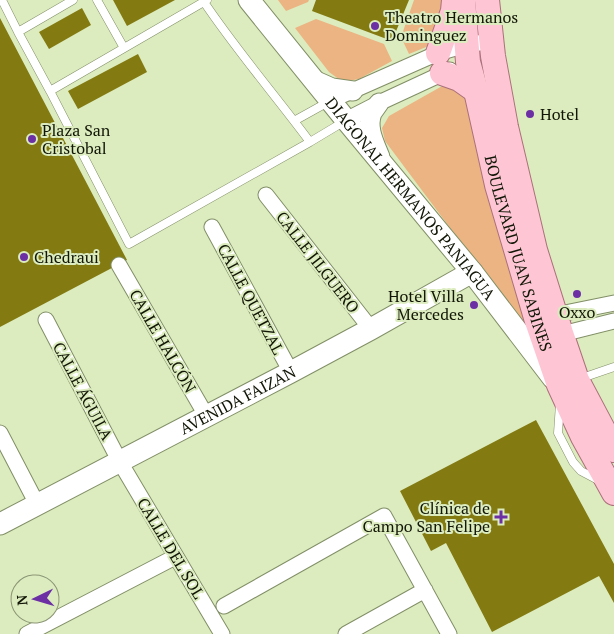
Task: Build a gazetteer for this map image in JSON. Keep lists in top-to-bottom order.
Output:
{
  "streets": {
    "main road": ["DIAGONAL HERMANOS PANIAGUA", "BOULEVARD JUAN SABINES", "AVENIDA FAIZAN"],
    "street": [
      "CALLE JILGUERO",
      "CALLE QUETZAL",
      "CALLE HALCÓN",
      "CALLE ÁGUILA",
      "CALLE DEL SOL"
    ]
  },
  "crossings": [
    ["DIAGONAL HERMANOS PANIAGUA", "BOULEVARD JUAN SABINES"],
    ["DIAGONAL HERMANOS PANIAGUA", "AVENIDA FAIZAN"],
    ["CALLE JILGUERO", "AVENIDA FAIZAN"],
    ["CALLE QUETZAL", "AVENIDA FAIZAN"],
    ["CALLE HALCÓN", "AVENIDA FAIZAN"],
    ["CALLE ÁGUILA", "AVENIDA FAIZAN"],
    ["CALLE ÁGUILA", "CALLE DEL SOL"],
    ["AVENIDA FAIZAN", "CALLE DEL SOL"]
  ],
  "places": {
    "other": [
      "Theatro Hermanos Dominguez",
      "Hotel",
      "Plaza San Cristobal",
      "Chedraui",
      "Oxxo",
      "Hotel Villa Mercedes"
    ],
    "health": ["Clínica de Campo San Felipe"]
  },
  "north": "left"
}
